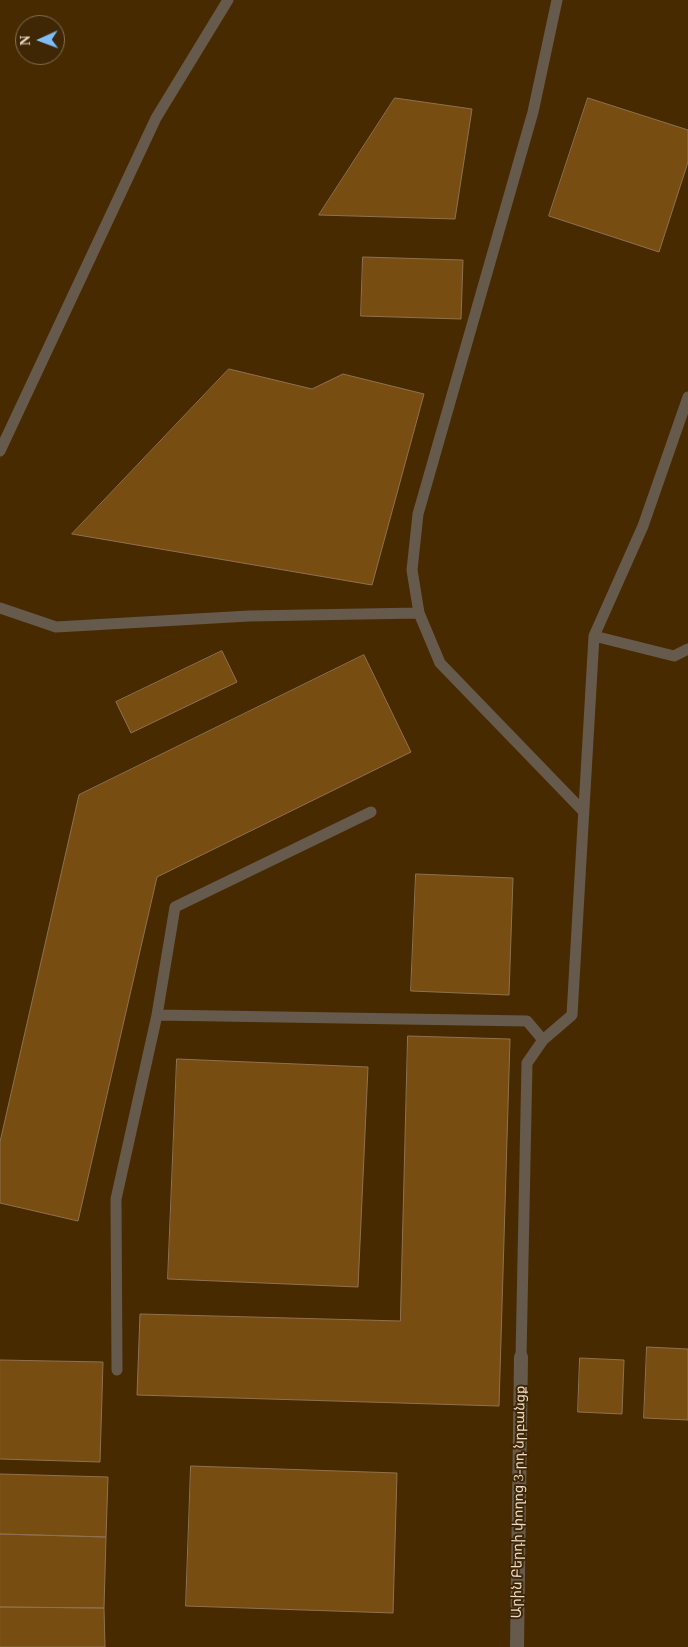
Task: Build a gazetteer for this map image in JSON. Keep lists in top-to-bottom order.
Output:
{
  "streets": {
    "street": ["Արին Բերդի փողոց 3-րդ նրբանցք"]
  },
  "north": "left"
}
